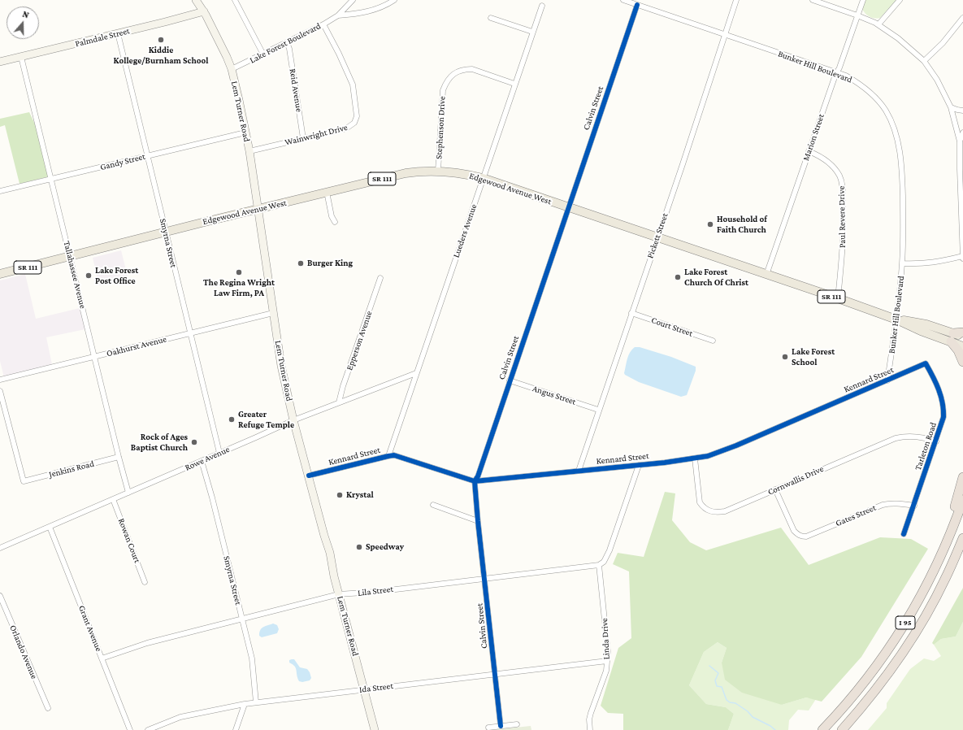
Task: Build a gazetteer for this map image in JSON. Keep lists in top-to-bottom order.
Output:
{
  "streets": {
    "highway": ["I 95"],
    "main road": [
      "Palmdale Street",
      "Lem Turner Road",
      "SR 111",
      "Edgewood Avenue West"
    ],
    "street": [
      "Lake Forest Boulevard",
      "Bunker Hill Boulevard",
      "Reid Avenue",
      "Calvin Street",
      "Stephenson Drive",
      "Wainwright Drive",
      "Marion Street",
      "Gandy Street",
      "Paul Revere Drive",
      "Lueders Avenue",
      "Pickett Street",
      "Smyrna Street",
      "Tallahassee Avenue",
      "Court Street",
      "Epperson Avenue",
      "Oakhurst Avenue",
      "Kennard Street",
      "Angus Street",
      "Tarleton Road",
      "Rowe Avenue",
      "Jenkins Road",
      "Cornwallis Drive",
      "Gates Street",
      "Rowan Court",
      "Lila Street",
      "Grant Avenue",
      "Linda Drive",
      "Orlando Avenue",
      "Ida Street"
    ]
  },
  "crossings": [
    ["Palmdale Street", "Lem Turner Road"],
    ["Palmdale Street", "Smyrna Street"],
    ["Palmdale Street", "Tallahassee Avenue"],
    ["Lake Forest Boulevard", "Reid Avenue"],
    ["Lake Forest Boulevard", "Lem Turner Road"],
    ["Lake Forest Boulevard", "Wainwright Drive"],
    ["Bunker Hill Boulevard", "Calvin Street"],
    ["Bunker Hill Boulevard", "Marion Street"],
    ["Bunker Hill Boulevard", "Edgewood Avenue West"],
    ["Bunker Hill Boulevard", "Pickett Street"],
    ["Bunker Hill Boulevard", "Kennard Street"],
    ["Reid Avenue", "Wainwright Drive"],
    ["Calvin Street", "Edgewood Avenue West"],
    ["Calvin Street", "Kennard Street"],
    ["Calvin Street", "Angus Street"],
    ["Calvin Street", "Lila Street"],
    ["Calvin Street", "Ida Street"],
    ["Lem Turner Road", "Wainwright Drive"],
    ["Lem Turner Road", "Gandy Street"],
    ["Lem Turner Road", "Edgewood Avenue West"],
    ["Lem Turner Road", "Oakhurst Avenue"],
    ["Lem Turner Road", "Kennard Street"],
    ["Lem Turner Road", "Rowe Avenue"],
    ["Lem Turner Road", "Lila Street"],
    ["Lem Turner Road", "Ida Street"],
    ["Stephenson Drive", "Edgewood Avenue West"],
    ["Stephenson Drive", "Lueders Avenue"],
    ["Marion Street", "Edgewood Avenue West"],
    ["Marion Street", "Paul Revere Drive"],
    ["Gandy Street", "Smyrna Street"],
    ["Gandy Street", "Tallahassee Avenue"],
    ["Edgewood Avenue West", "Paul Revere Drive"],
    ["Edgewood Avenue West", "Lueders Avenue"],
    ["Edgewood Avenue West", "Pickett Street"],
    ["Edgewood Avenue West", "Smyrna Street"],
    ["Edgewood Avenue West", "Tallahassee Avenue"],
    ["Lueders Avenue", "Kennard Street"],
    ["Lueders Avenue", "Rowe Avenue"],
    ["Pickett Street", "Court Street"],
    ["Pickett Street", "Kennard Street"],
    ["Pickett Street", "Angus Street"],
    ["Smyrna Street", "Oakhurst Avenue"],
    ["Smyrna Street", "Rowe Avenue"],
    ["Smyrna Street", "Lila Street"],
    ["Smyrna Street", "Ida Street"],
    ["Tallahassee Avenue", "Oakhurst Avenue"],
    ["Tallahassee Avenue", "Rowe Avenue"],
    ["Tallahassee Avenue", "Jenkins Road"],
    ["Epperson Avenue", "Rowe Avenue"],
    ["Kennard Street", "Tarleton Road"],
    ["Kennard Street", "Cornwallis Drive"],
    ["Tarleton Road", "Cornwallis Drive"],
    ["Tarleton Road", "Gates Street"],
    ["Rowe Avenue", "Rowan Court"],
    ["Rowe Avenue", "Grant Avenue"],
    ["Cornwallis Drive", "Gates Street"],
    ["Lila Street", "Grant Avenue"],
    ["Lila Street", "Linda Drive"],
    ["Linda Drive", "Ida Street"]
  ],
  "places": [
    "Kiddie Kollege/Burnham School",
    "Household of Faith Church",
    "Burger King",
    "The Regina Wright Law Firm, PA",
    "Lake Forest Post Office",
    "Lake Forest Church Of Christ",
    "Lake Forest School",
    "Greater Refuge Temple",
    "Rock of Ages Baptist Church",
    "Krystal",
    "Speedway"
  ],
  "north": "top"
}
